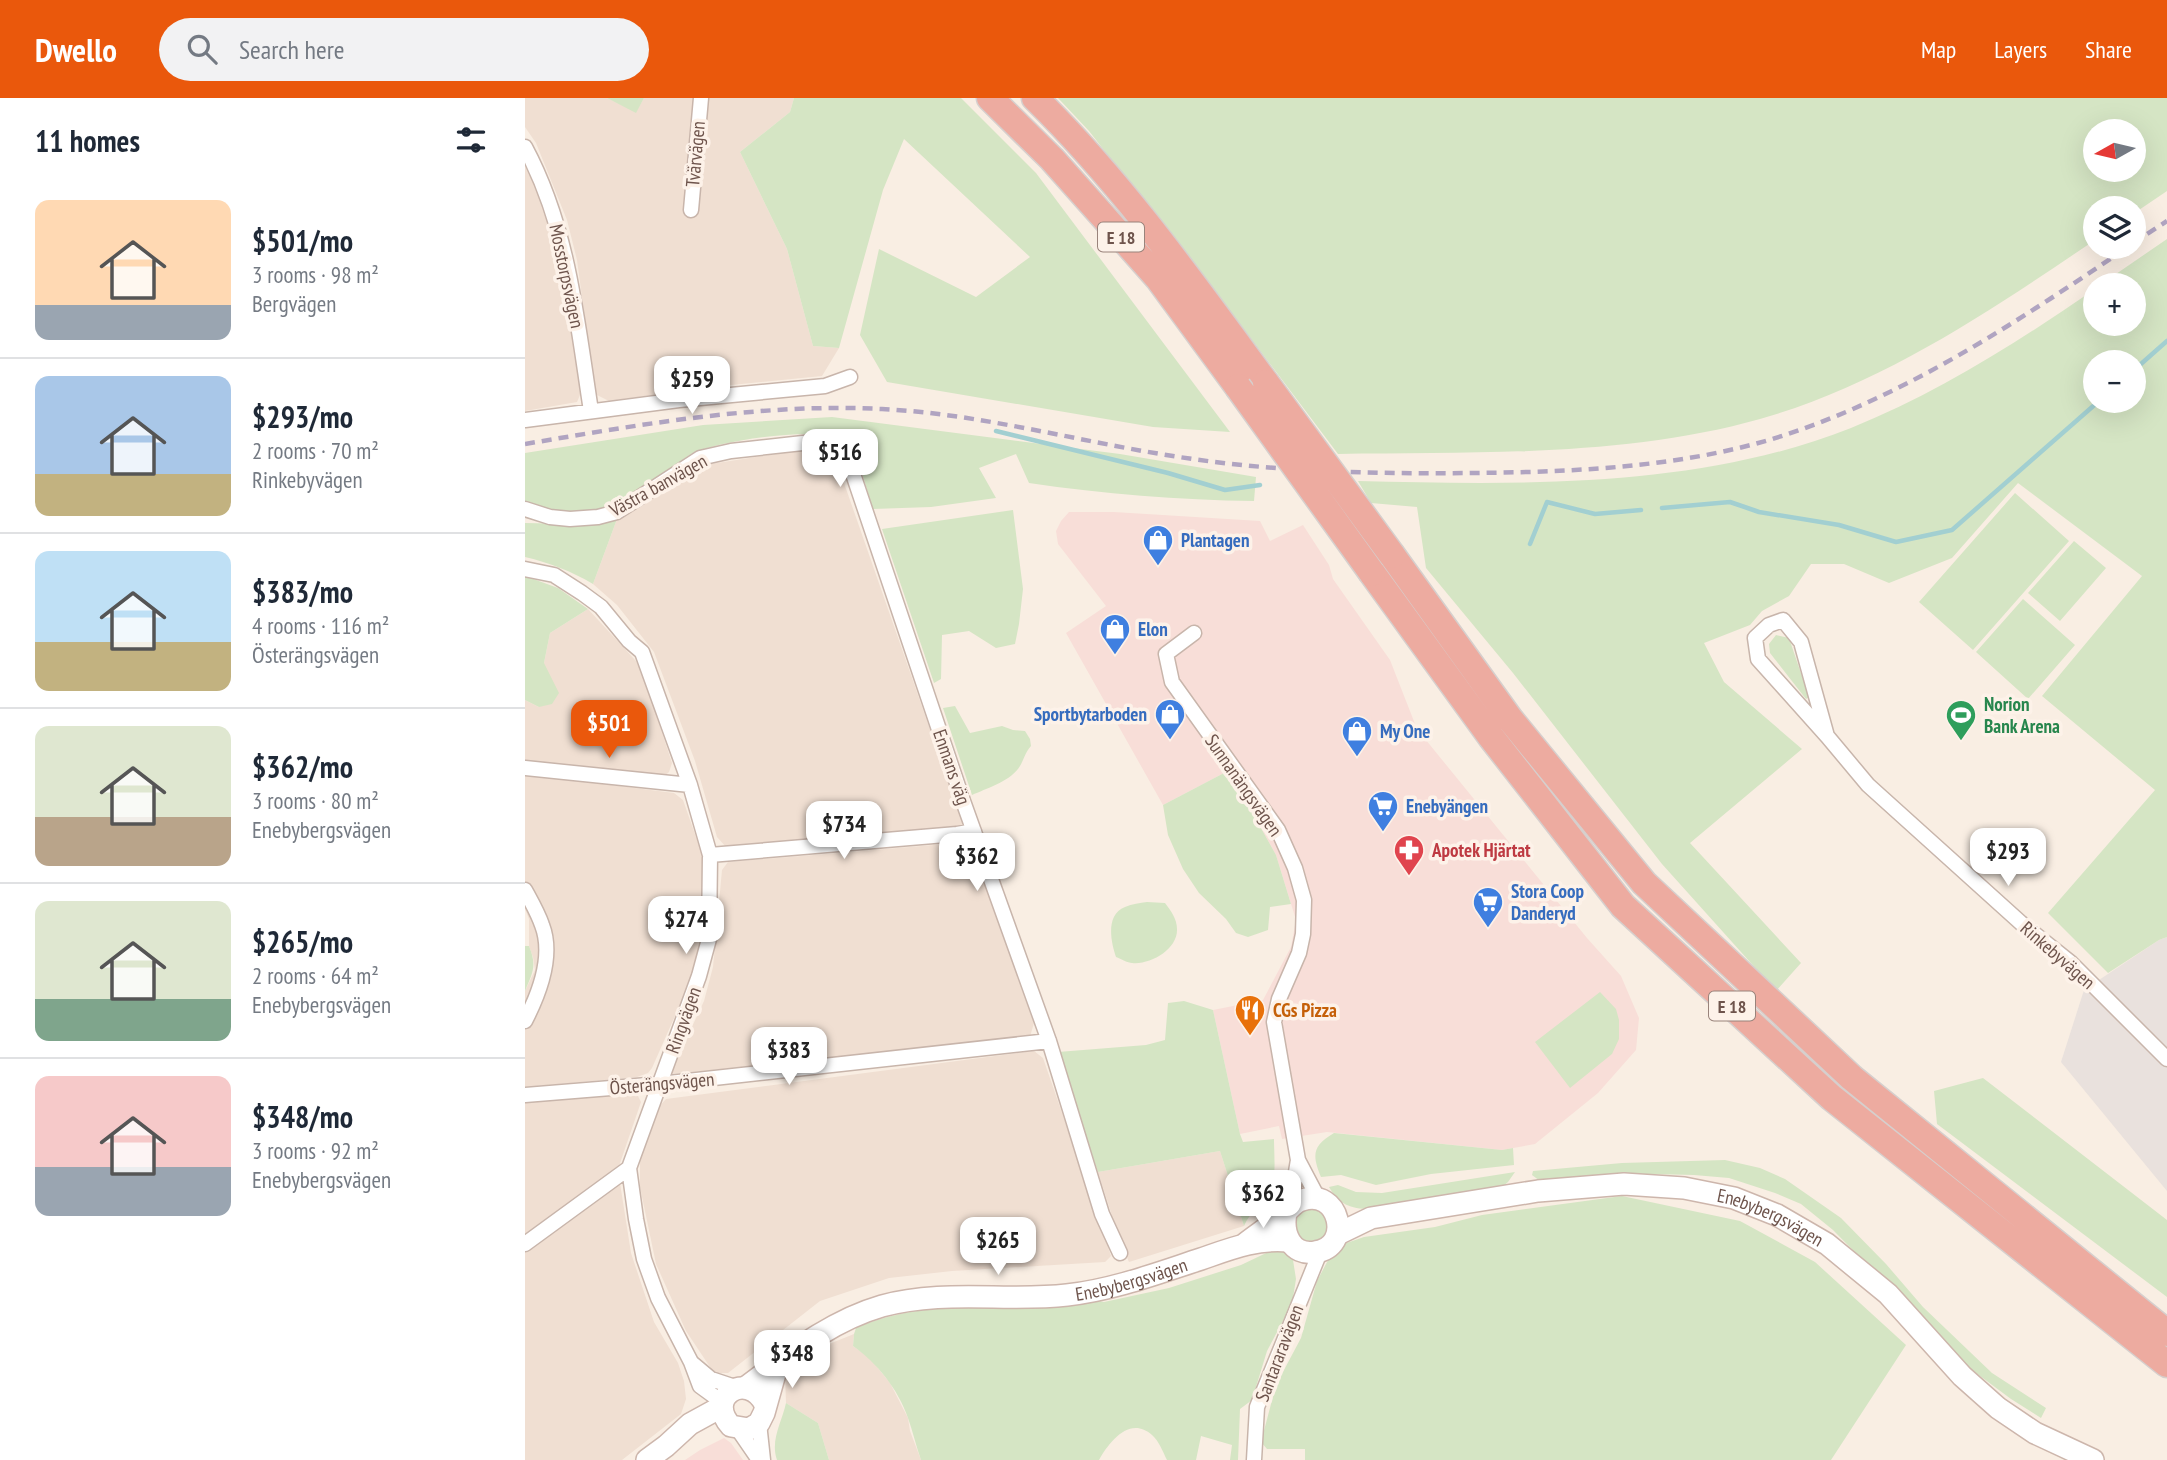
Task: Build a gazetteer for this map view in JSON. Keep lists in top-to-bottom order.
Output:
{
  "streets": {
    "highway": ["E 18"],
    "main road": ["Enebybergsvägen"],
    "street": [
      "Tvärvägen",
      "Mosstorpsvägen",
      "Västra banvägen",
      "Enmans väg",
      "Sunnanängsvägen",
      "Rinkebyvägen",
      "Ringvägen",
      "Österängsvägen",
      "Santararavägen"
    ]
  },
  "crossings": [
    ["Västra banvägen", "Enmans väg"],
    ["Enmans väg", "Österängsvägen"],
    ["Sunnanängsvägen", "Enebybergsvägen"],
    ["Sunnanängsvägen", "Santararavägen"],
    ["Ringvägen", "Österängsvägen"],
    ["Ringvägen", "Enebybergsvägen"],
    ["Enebybergsvägen", "Santararavägen"]
  ],
  "places": {
    "shop": [
      "Plantagen",
      "Elon",
      "Sportbytarboden",
      "My One"
    ],
    "sports": ["Norion Bank Arena"],
    "supermarket": ["Enebyängen", "Stora Coop Danderyd"],
    "pharmacy": ["Apotek Hjärtat"],
    "restaurant": ["CGs Pizza"]
  },
  "north": "left",
  "page": {
    "header": "Dwello",
    "search": "Search here",
    "nav": ["Map", "Layers", "Share"],
    "heading": "11 homes",
    "map_buttons": ["+", "−"],
    "list": [
      {
        "name": "$501/mo",
        "note": "3 rooms · 98 m² · Bergvägen"
      },
      {
        "name": "$293/mo",
        "note": "2 rooms · 70 m² · Rinkebyvägen"
      },
      {
        "name": "$383/mo",
        "note": "4 rooms · 116 m² · Österängsvägen"
      },
      {
        "name": "$362/mo",
        "note": "3 rooms · 80 m² · Enebybergsvägen"
      },
      {
        "name": "$265/mo",
        "note": "2 rooms · 64 m² · Enebybergsvägen"
      },
      {
        "name": "$348/mo",
        "note": "3 rooms · 92 m² · Enebybergsvägen"
      }
    ],
    "price": [
      "$259",
      "$516",
      "$501",
      "$734",
      "$293",
      "$362",
      "$274",
      "$383",
      "$362",
      "$265",
      "$348"
    ]
  }
}
